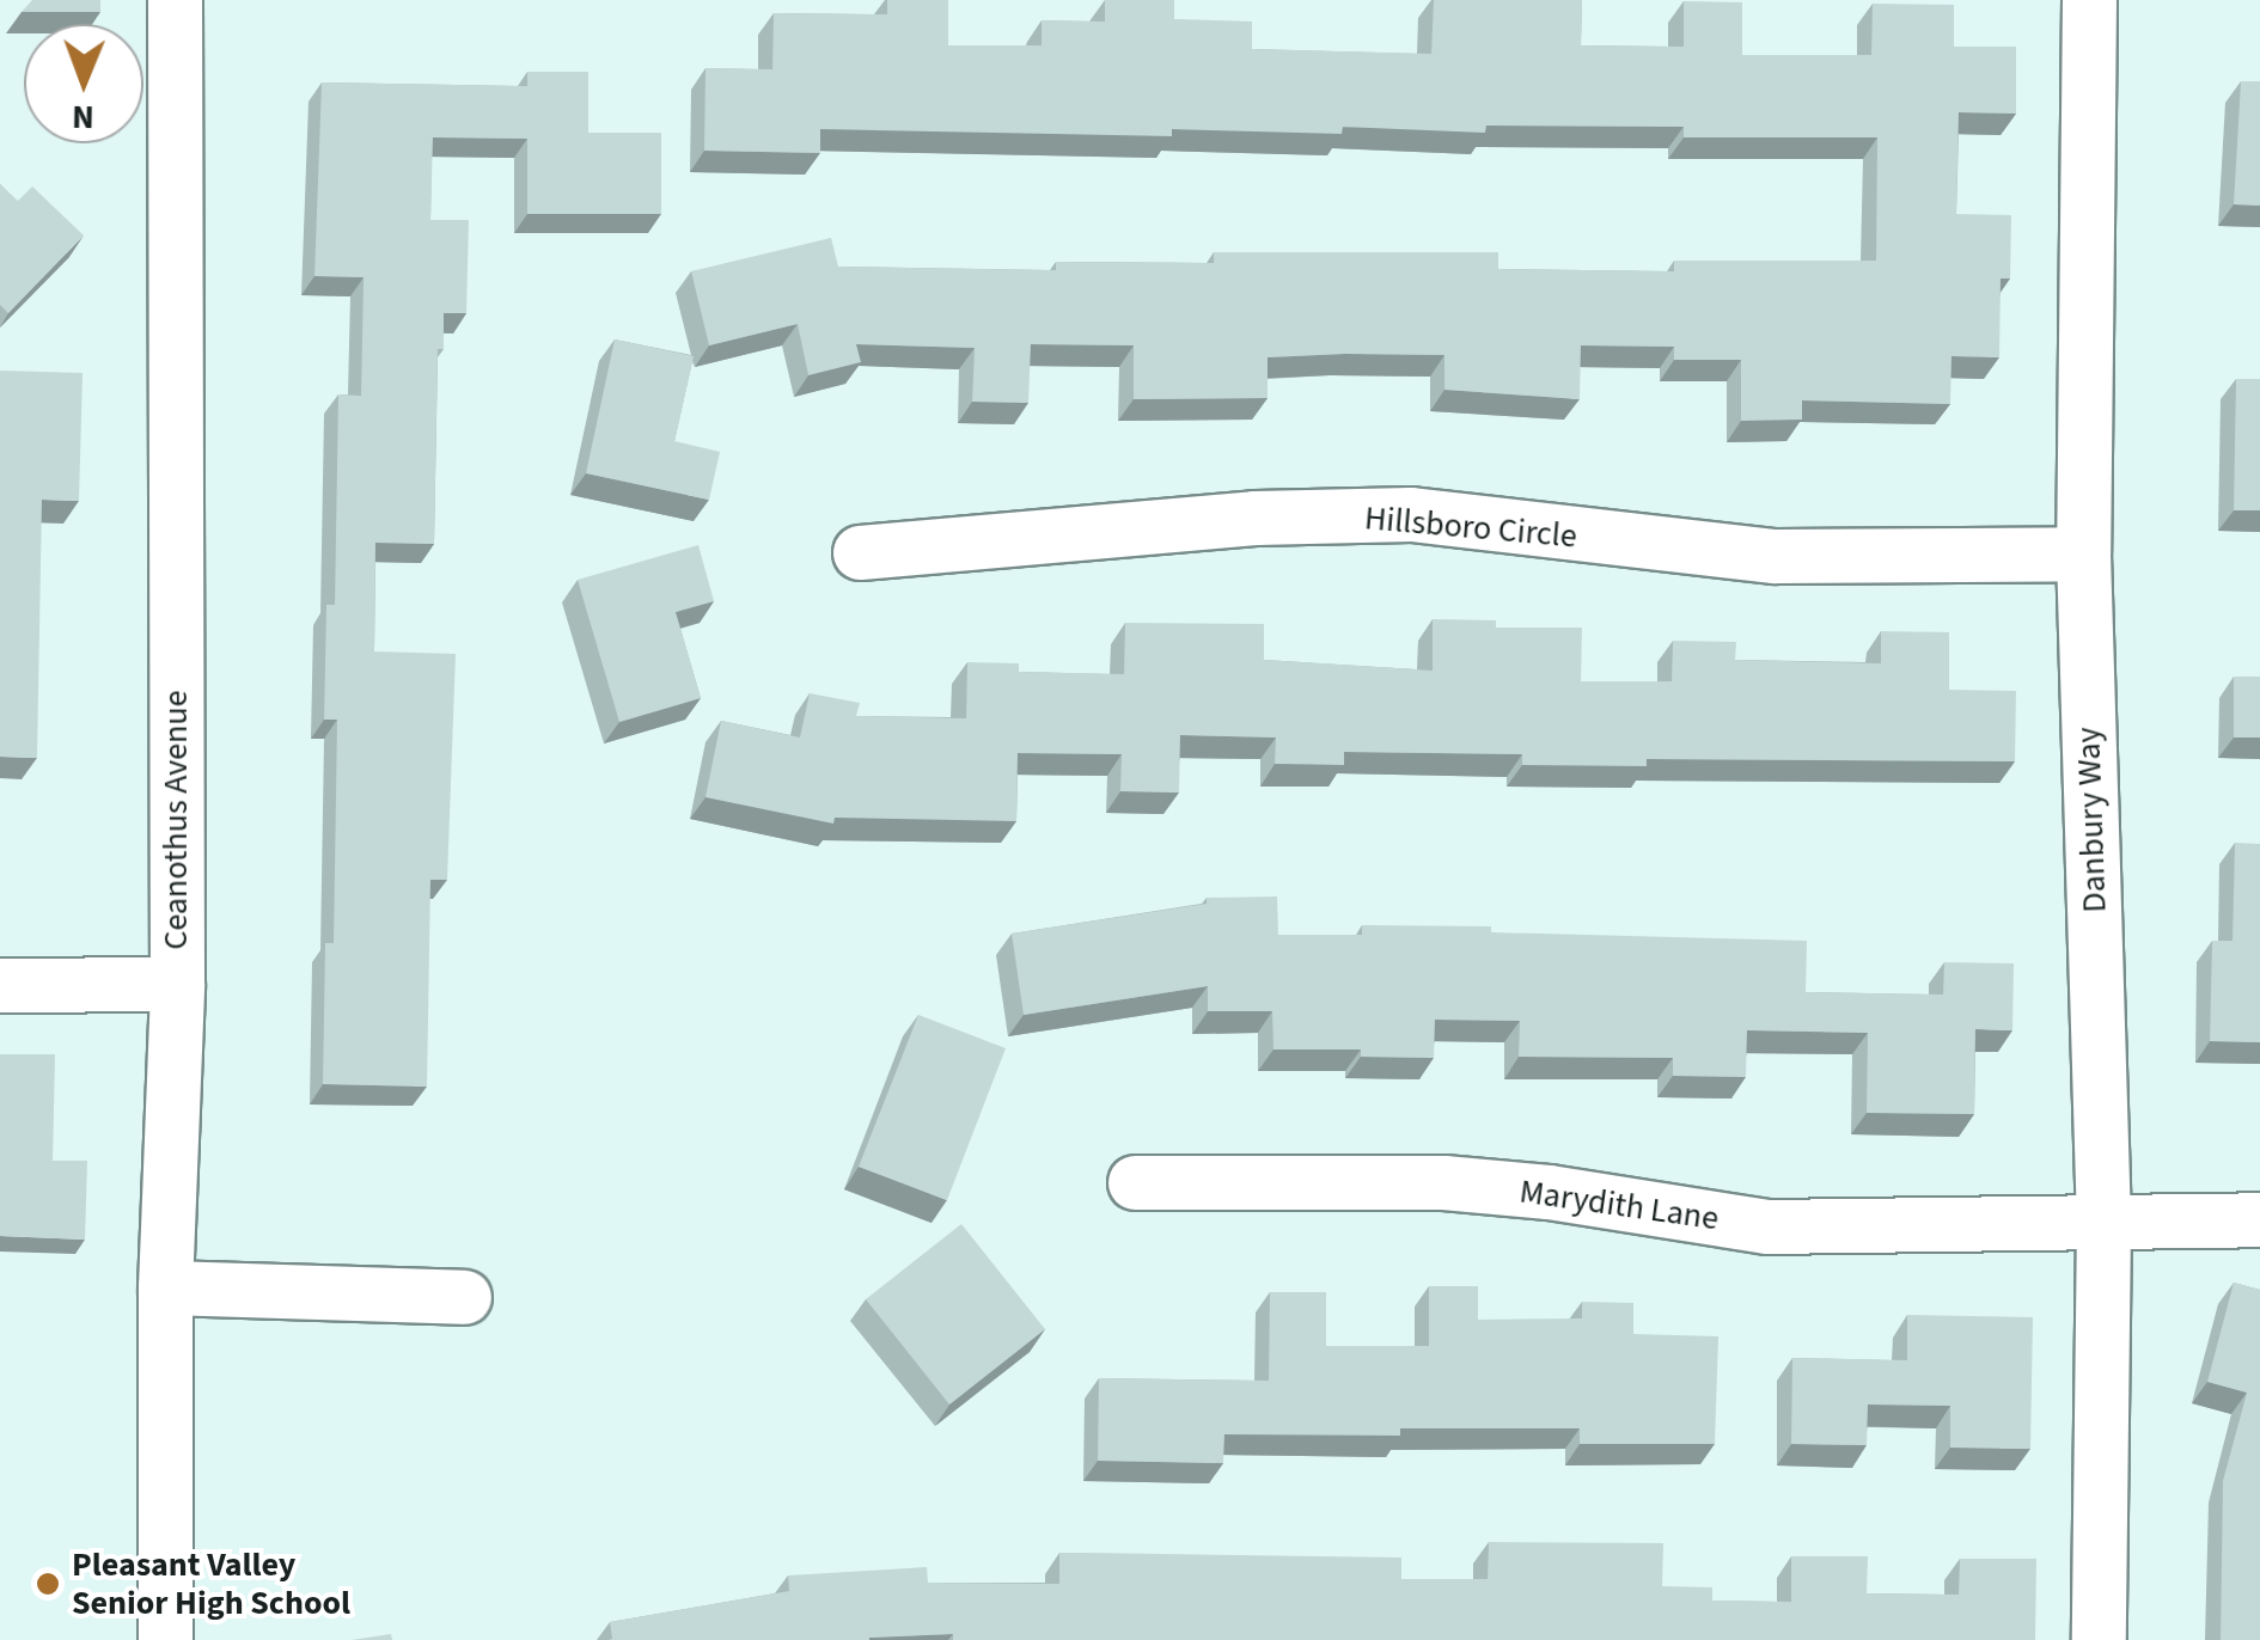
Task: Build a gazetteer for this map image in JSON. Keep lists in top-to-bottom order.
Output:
{
  "streets": {
    "street": [
      "Hillsboro Circle",
      "Ceanothus Avenue",
      "Danbury Way",
      "Marydith Lane"
    ]
  },
  "crossings": [
    ["Hillsboro Circle", "Danbury Way"],
    ["Danbury Way", "Marydith Lane"]
  ],
  "places": ["Pleasant Valley Senior High School"],
  "north": "bottom"
}
